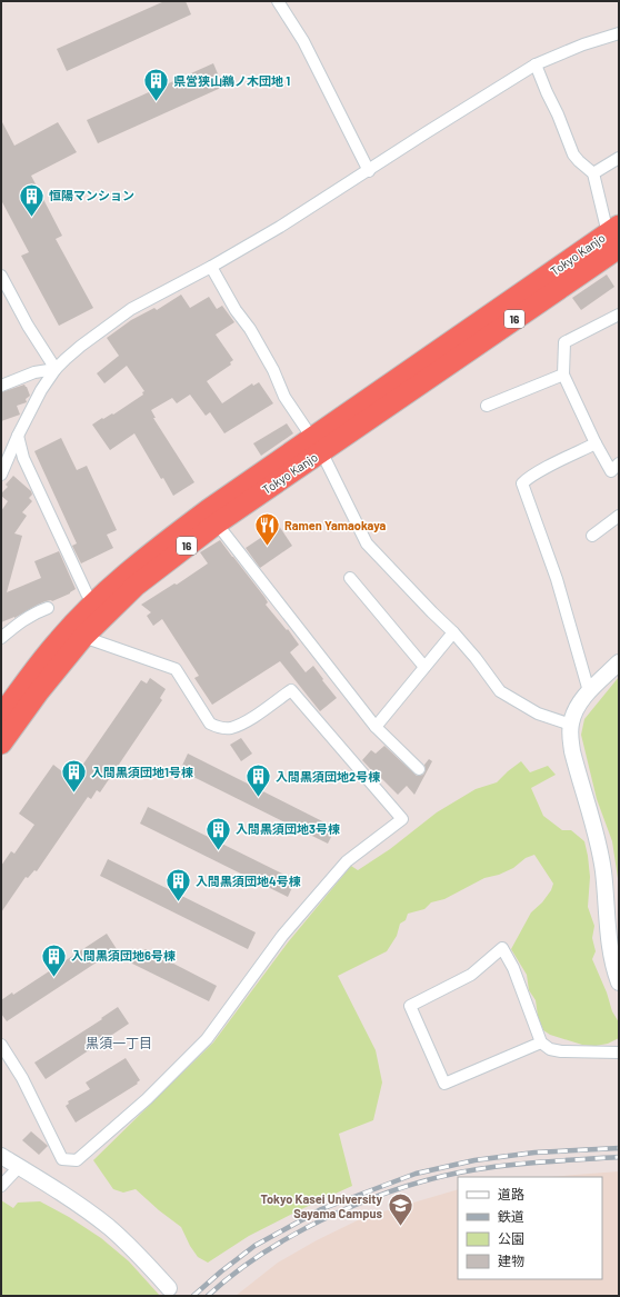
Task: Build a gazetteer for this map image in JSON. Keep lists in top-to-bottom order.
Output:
{
  "streets": {
    "highway": ["Tokyo Kanjo", "16"]
  },
  "districts": ["黒須一丁目"],
  "places": {
    "building": [
      "県営狭山鵜ノ木団地 1",
      "恒陽マンション",
      "入間黒須団地1号棟",
      "入間黒須団地2号棟",
      "入間黒須団地3号棟",
      "入間黒須団地4号棟",
      "入間黒須団地6号棟"
    ],
    "restaurant": ["Ramen Yamaokaya"],
    "school or university": ["Tokyo Kasei University Sayama Campus"]
  },
  "legend": [
    "道路",
    "鉄道",
    "公園",
    "建物"
  ]
}
